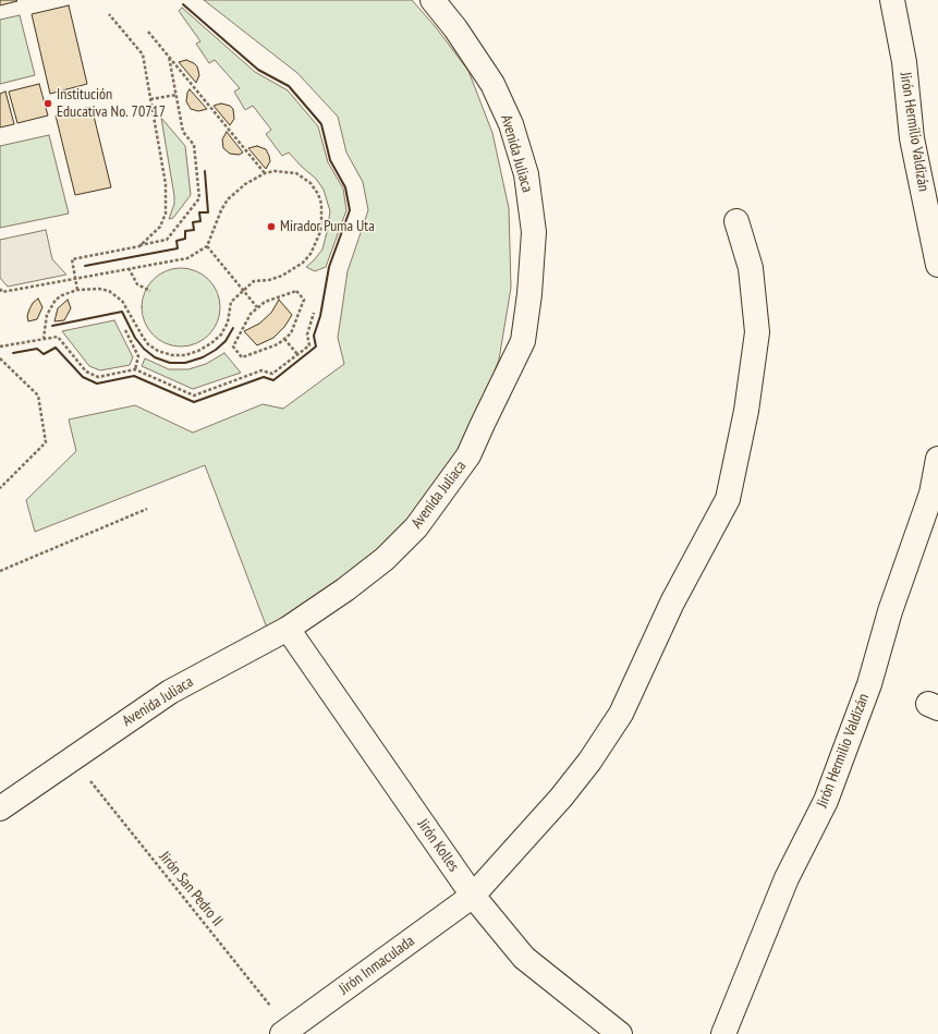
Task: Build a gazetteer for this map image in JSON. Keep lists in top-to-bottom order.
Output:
{
  "streets": {
    "main road": [
      "Jirón Hermilio Valdizán",
      "Avenida Juliaca",
      "Jirón Kolles",
      "Jirón Inmaculada"
    ],
    "path": ["Jirón San Pedro II"]
  },
  "crossings": [
    ["Avenida Juliaca", "Jirón Kolles"],
    ["Avenida Juliaca", "Jirón San Pedro II"],
    ["Jirón Kolles", "Jirón Inmaculada"],
    ["Jirón San Pedro II", "Jirón Inmaculada"]
  ],
  "places": ["Institución Educativa No. 70717", "Mirador Puma Uta"]
}
